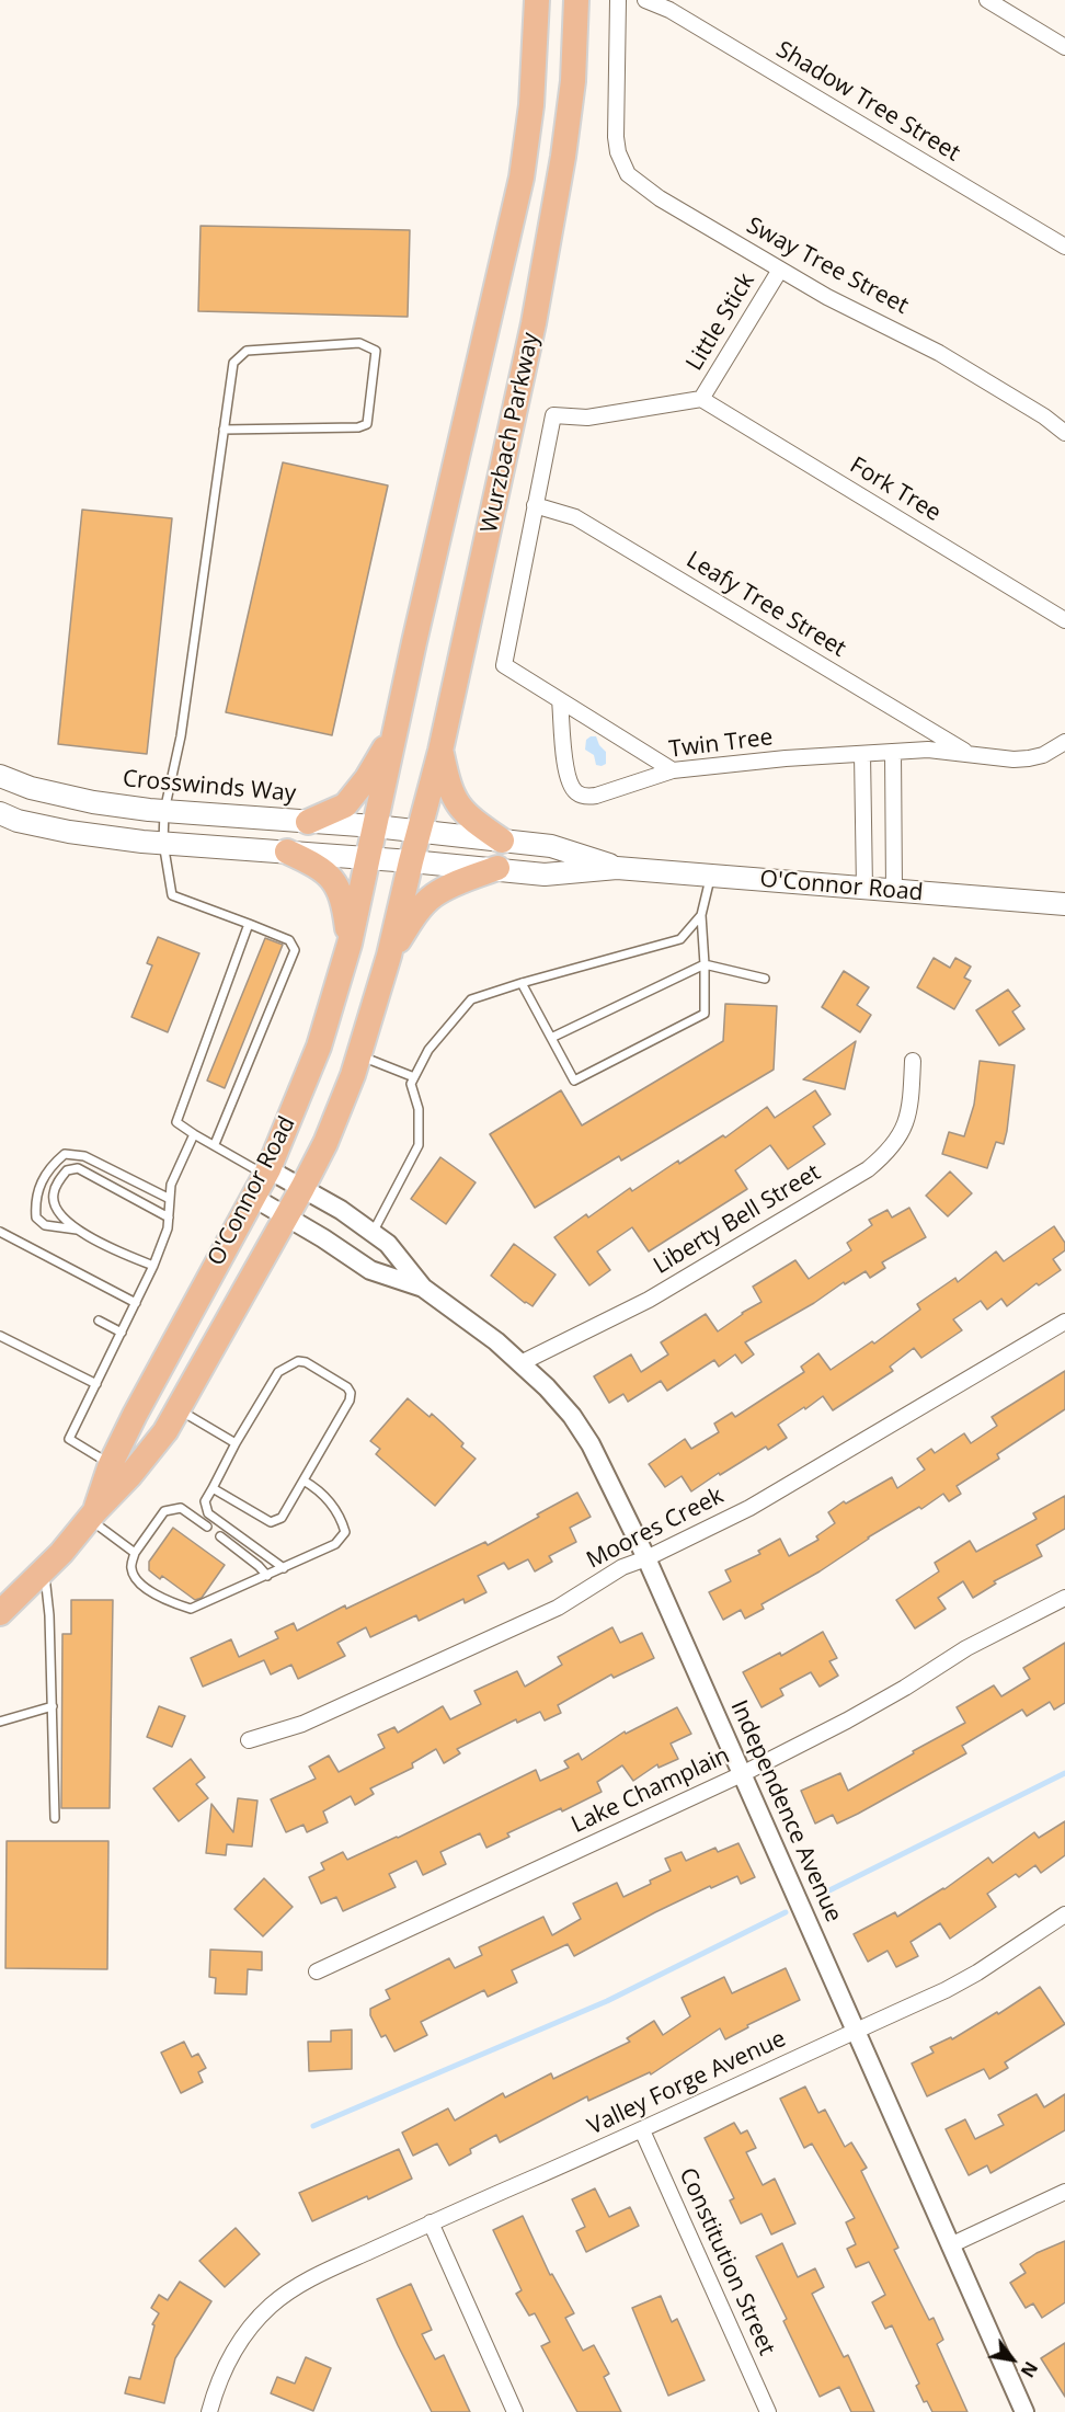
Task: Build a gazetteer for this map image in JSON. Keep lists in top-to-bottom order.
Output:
{
  "streets": {
    "highway": ["Wurzbach Parkway", "O'Connor Road"],
    "main road": ["Crosswinds Way"],
    "street": [
      "Shadow Tree Street",
      "Sway Tree Street",
      "Little Stick",
      "Fork Tree",
      "Leafy Tree Street",
      "Twin Tree",
      "Liberty Bell Street",
      "Moores Creek",
      "Lake Champlain",
      "Independence Avenue",
      "Valley Forge Avenue",
      "Constitution Street"
    ]
  },
  "crossings": [
    ["Sway Tree Street", "Little Stick"],
    ["Little Stick", "Fork Tree"],
    ["Wurzbach Parkway", "Crosswinds Way"],
    ["Wurzbach Parkway", "O'Connor Road"],
    ["Leafy Tree Street", "Twin Tree"],
    ["Crosswinds Way", "O'Connor Road"],
    ["O'Connor Road", "Independence Avenue"],
    ["Liberty Bell Street", "Independence Avenue"],
    ["Moores Creek", "Independence Avenue"],
    ["Lake Champlain", "Independence Avenue"],
    ["Independence Avenue", "Valley Forge Avenue"],
    ["Valley Forge Avenue", "Constitution Street"]
  ],
  "north": "bottom right"
}
